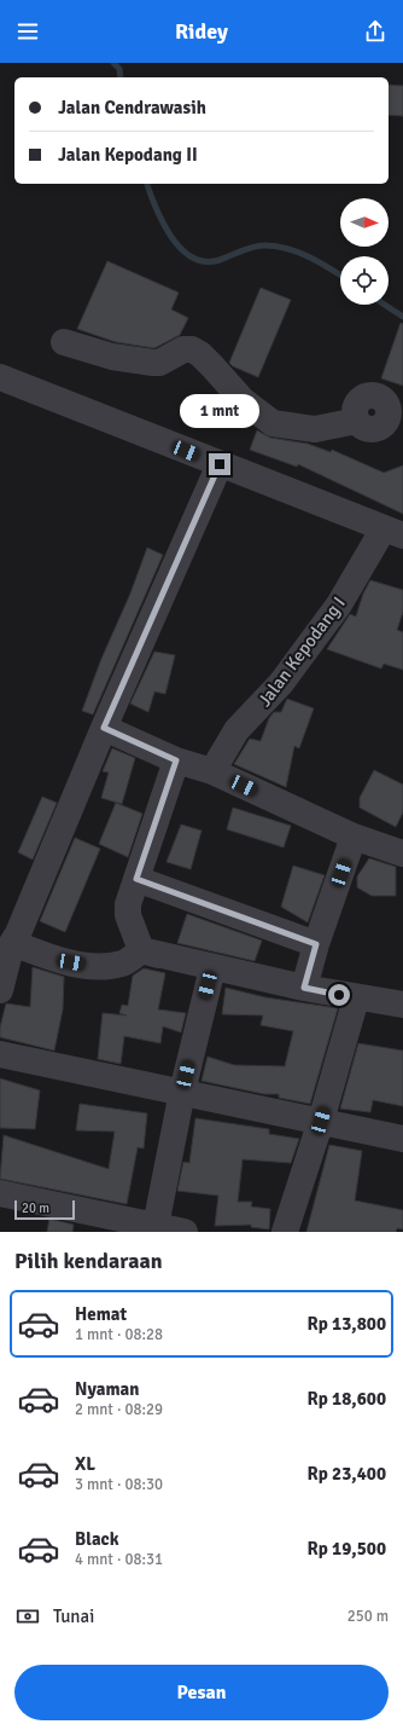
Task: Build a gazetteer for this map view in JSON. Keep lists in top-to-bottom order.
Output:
{
  "streets": {
    "street": ["Jalan Kepodang I"]
  },
  "scale_bar": "20 m",
  "north": "right",
  "page": {
    "header": "Ridey",
    "banner": ["Jalan Cendrawasih", "Jalan Kepodang II"],
    "bubble": "1 mnt",
    "scale": "20 m",
    "heading": "Pilih kendaraan",
    "list": [
      {
        "name": "Hemat",
        "note": "1 mnt · 08:28",
        "value": "Rp 13,800"
      },
      {
        "name": "Nyaman",
        "note": "2 mnt · 08:29",
        "value": "Rp 18,600"
      },
      {
        "name": "XL",
        "note": "3 mnt · 08:30",
        "value": "Rp 23,400"
      },
      {
        "name": "Black",
        "note": "4 mnt · 08:31",
        "value": "Rp 19,500"
      }
    ],
    "pay": ["Tunai", "250 m"],
    "buttons": "Pesan"
  }
}
